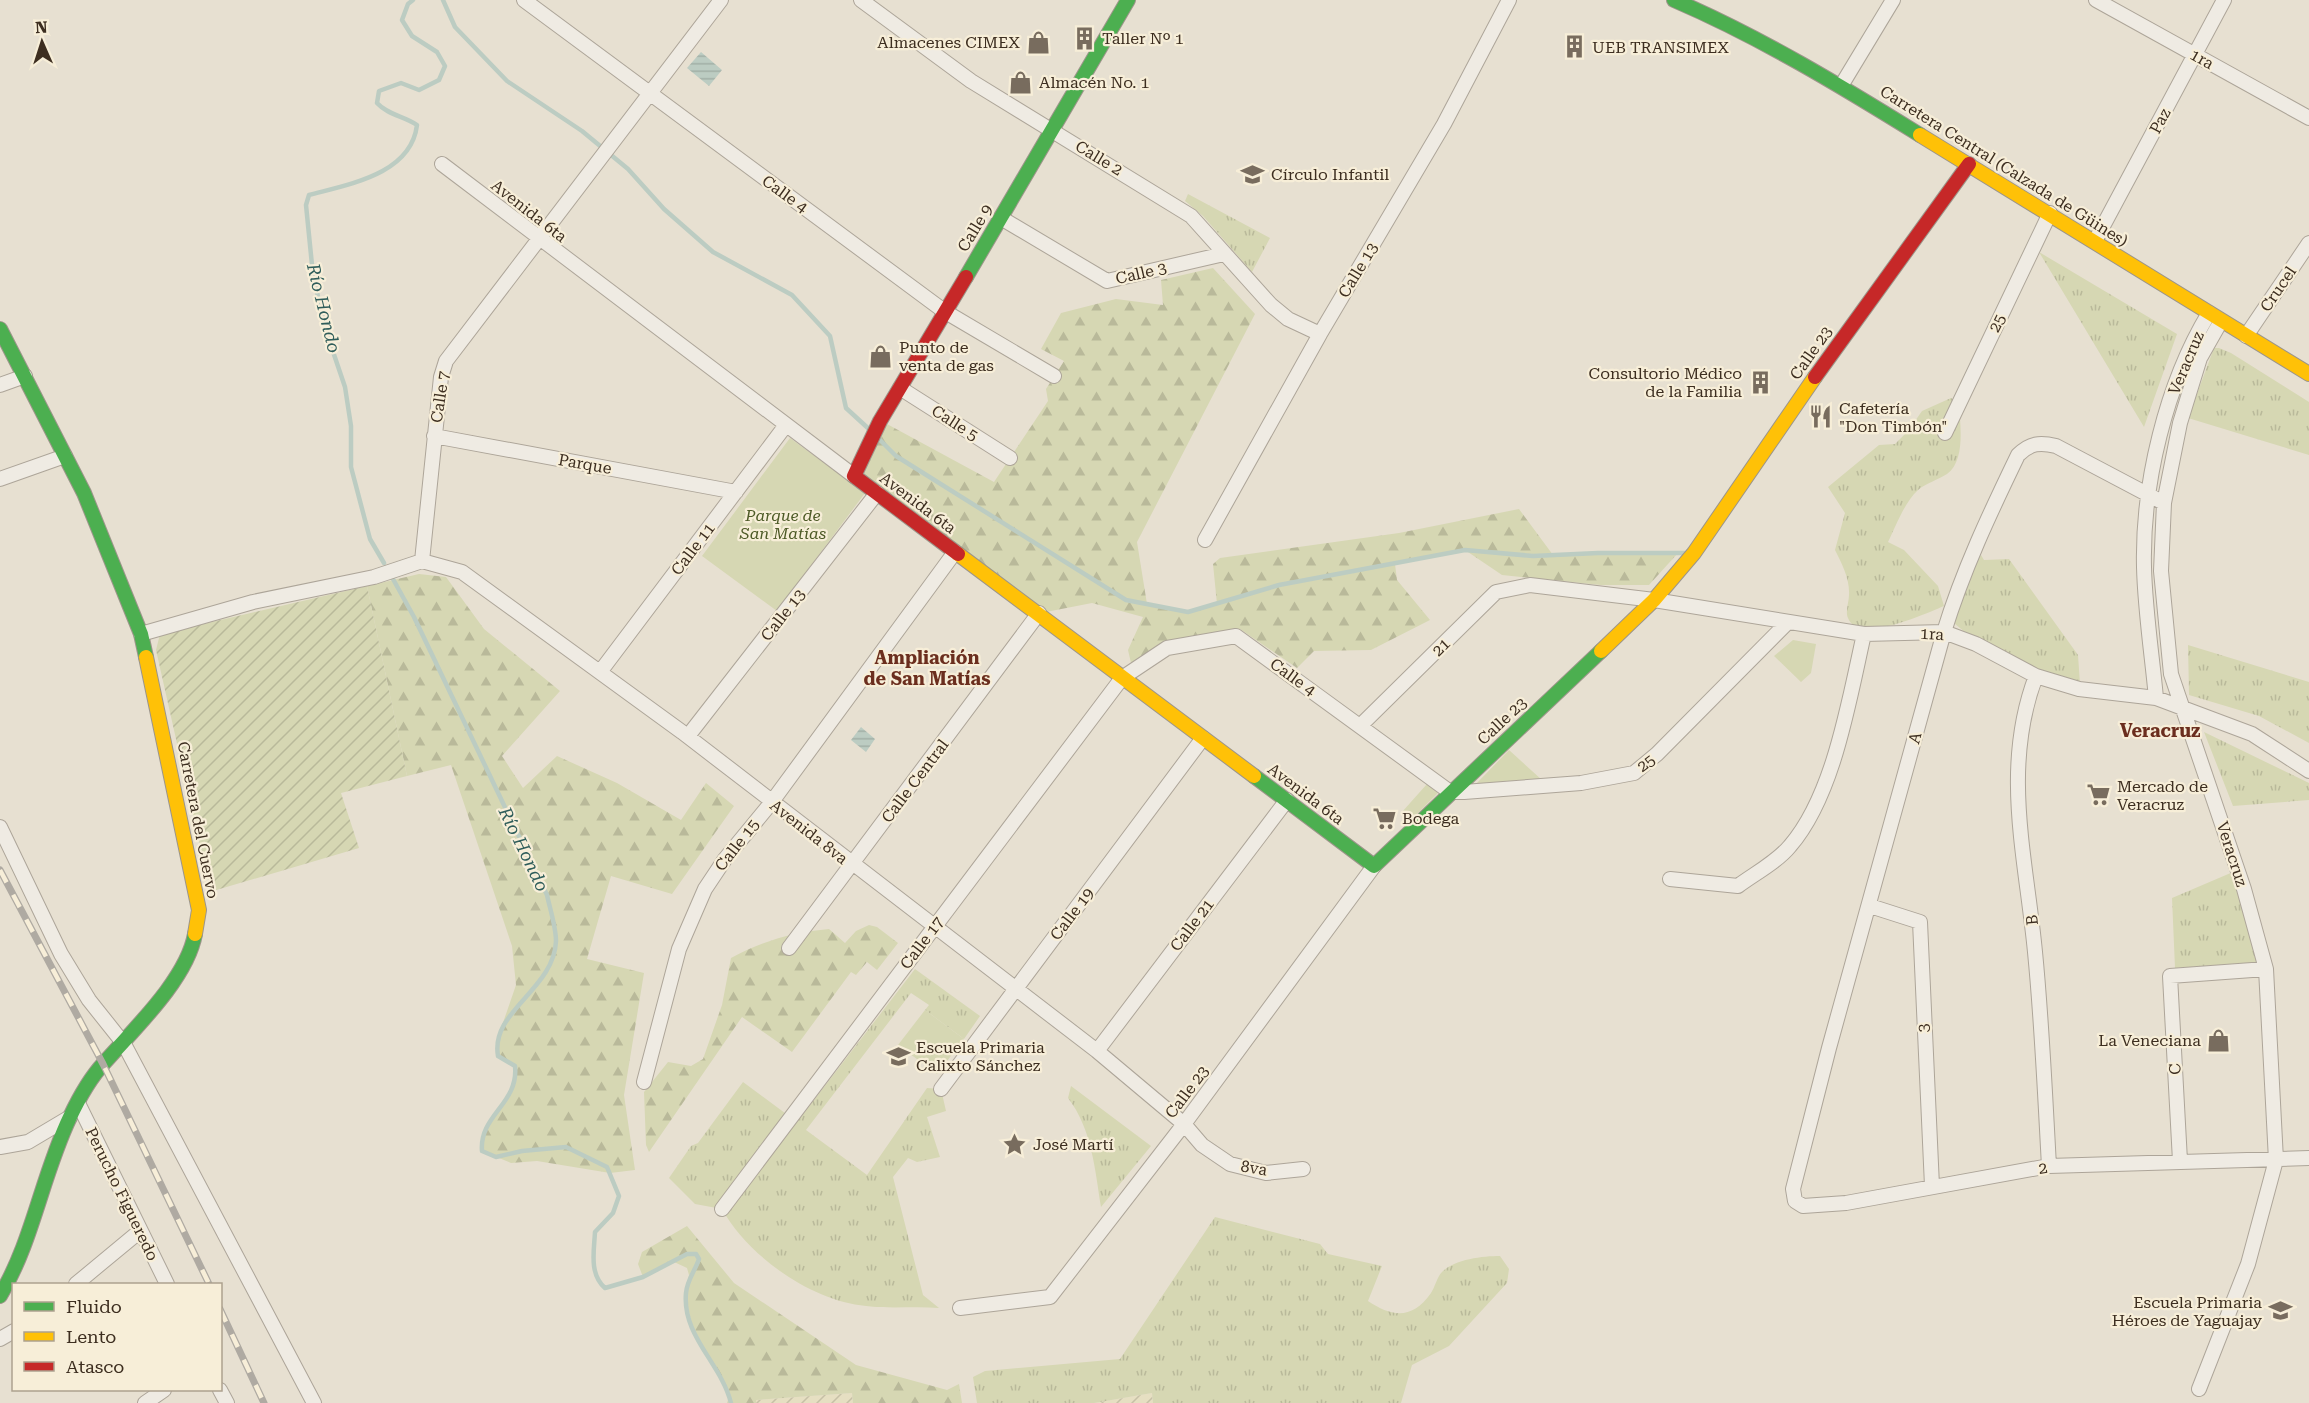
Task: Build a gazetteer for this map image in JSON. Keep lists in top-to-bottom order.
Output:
{
  "streets": {
    "street": [
      "1ra",
      "Paz",
      "Calle 2",
      "Carretera Central (Calzada de Güines)",
      "Calle 4",
      "Avenida 6ta",
      "Calle 9",
      "Calle 13",
      "Calle 3",
      "Crucel",
      "25",
      "Calle 23",
      "Veracruz",
      "Calle 7",
      "Calle 5",
      "Parque",
      "Calle 11",
      "21",
      "A",
      "Calle Central",
      "Carretera del Cuervo",
      "Avenida 8va",
      "Calle 15",
      "Calle 19",
      "B",
      "Calle 21",
      "Calle 17",
      "3",
      "C",
      "8va",
      "2",
      "Perucho Figueredo"
    ]
  },
  "crossings": [
    ["1ra", "Paz"],
    ["1ra", "25"],
    ["1ra", "Calle 23"],
    ["1ra", "Veracruz"],
    ["1ra", "21"],
    ["1ra", "A"],
    ["1ra", "B"],
    ["Paz", "Carretera Central (Calzada de Güines)"],
    ["Calle 2", "Calle 9"],
    ["Calle 2", "Calle 13"],
    ["Calle 2", "Calle 3"],
    ["Carretera Central (Calzada de Güines)", "Crucel"],
    ["Carretera Central (Calzada de Güines)", "25"],
    ["Carretera Central (Calzada de Güines)", "Calle 23"],
    ["Carretera Central (Calzada de Güines)", "Veracruz"],
    ["Calle 4", "Avenida 6ta"],
    ["Calle 4", "Calle 9"],
    ["Calle 4", "25"],
    ["Calle 4", "Calle 23"],
    ["Calle 4", "Calle 7"],
    ["Calle 4", "21"],
    ["Calle 4", "Calle 17"],
    ["Avenida 6ta", "Calle 9"],
    ["Avenida 6ta", "Calle 13"],
    ["Avenida 6ta", "Calle 23"],
    ["Avenida 6ta", "Calle 7"],
    ["Avenida 6ta", "Calle 11"],
    ["Avenida 6ta", "Calle Central"],
    ["Avenida 6ta", "Calle 15"],
    ["Avenida 6ta", "Calle 19"],
    ["Avenida 6ta", "Calle 21"],
    ["Avenida 6ta", "Calle 17"],
    ["Calle 9", "Calle 3"],
    ["Calle 9", "Calle 5"],
    ["Calle 13", "Avenida 8va"],
    ["25", "Calle 23"],
    ["Calle 23", "Avenida 8va"],
    ["Calle 23", "8va"],
    ["Veracruz", "A"],
    ["Veracruz", "C"],
    ["Veracruz", "2"],
    ["Calle 7", "Parque"],
    ["Calle 7", "Avenida 8va"],
    ["Parque", "Calle 11"],
    ["Calle 11", "Avenida 8va"],
    ["A", "3"],
    ["A", "2"],
    ["Calle Central", "Avenida 8va"],
    ["Carretera del Cuervo", "Perucho Figueredo"],
    ["Avenida 8va", "Calle 15"],
    ["Avenida 8va", "Calle 19"],
    ["Avenida 8va", "Calle 21"],
    ["Avenida 8va", "Calle 17"],
    ["Avenida 8va", "8va"],
    ["B", "2"],
    ["3", "2"],
    ["C", "2"]
  ],
  "districts": ["Ampliación de San Matías", "Veracruz"],
  "water": ["Río Hondo"],
  "parks": ["Parque de San Matías"],
  "places": {
    "building": ["Taller Nº 1", "UEB TRANSIMEX", "Consultorio Médico de la Familia"],
    "shop": [
      "Almacenes CIMEX",
      "Almacén No. 1",
      "Punto de venta de gas",
      "La Veneciana"
    ],
    "school or university": ["Círculo Infantil", "Escuela Primaria Calixto Sánchez", "Escuela Primaria Héroes de Yaguajay"],
    "restaurant": ["Cafetería \"Don Timbón\""],
    "supermarket": ["Mercado de Veracruz", "Bodega"],
    "place": ["José Martí"]
  },
  "legend": ["Fluido", "Lento", "Atasco"],
  "north": "top"
}
